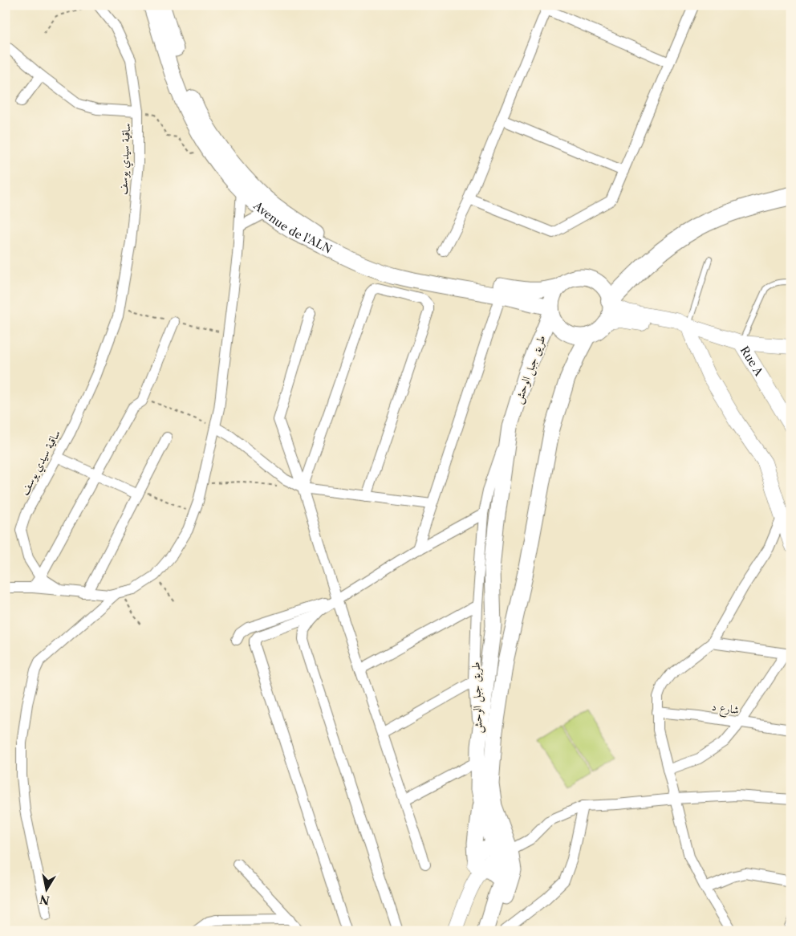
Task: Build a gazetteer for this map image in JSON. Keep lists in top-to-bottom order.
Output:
{
  "streets": {
    "main road": ["Avenue de l'ALN", "Rue A", "طريق جبل الوحش"],
    "street": ["ساقية سيدي يوسف", "شارع د"]
  },
  "crossings": [
    ["Avenue de l'ALN", "Rue A"],
    ["Avenue de l'ALN", "طريق جبل الوحش"],
    ["Rue A", "طريق جبل الوحش"]
  ],
  "north": "bottom"
}
